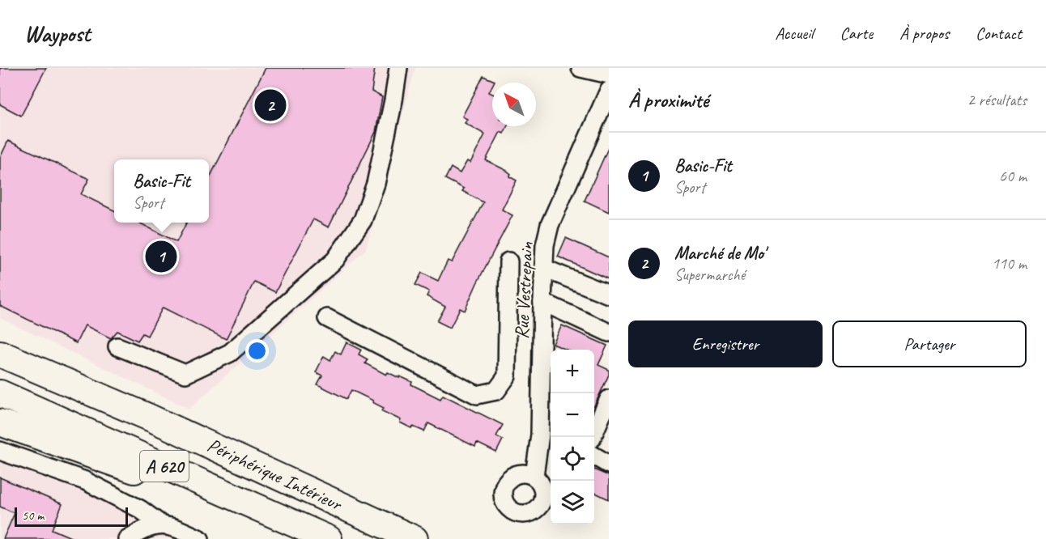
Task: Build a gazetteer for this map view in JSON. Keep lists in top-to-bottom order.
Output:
{
  "streets": {
    "highway": ["A 620", "Périphérique Intérieur"],
    "street": ["Rue Vestrepain"]
  },
  "scale_bar": "50 m",
  "north": "top left",
  "page": {
    "header": "Waypost",
    "nav": [
      "Accueil",
      "Carte",
      "À propos",
      "Contact"
    ],
    "heading": ["À proximité", "2 résultats"],
    "pins": ["2", "1"],
    "list": [
      {
        "mark": "1",
        "name": "Basic-Fit",
        "note": "Sport",
        "value": "60 m"
      },
      {
        "mark": "2",
        "name": "Marché de Mo'",
        "note": "Supermarché",
        "value": "110 m"
      }
    ],
    "popup": ["Basic-Fit", "Sport"],
    "buttons": ["Enregistrer", "Partager"],
    "map_buttons": ["+", "−"],
    "scale": "50 m"
  }
}
